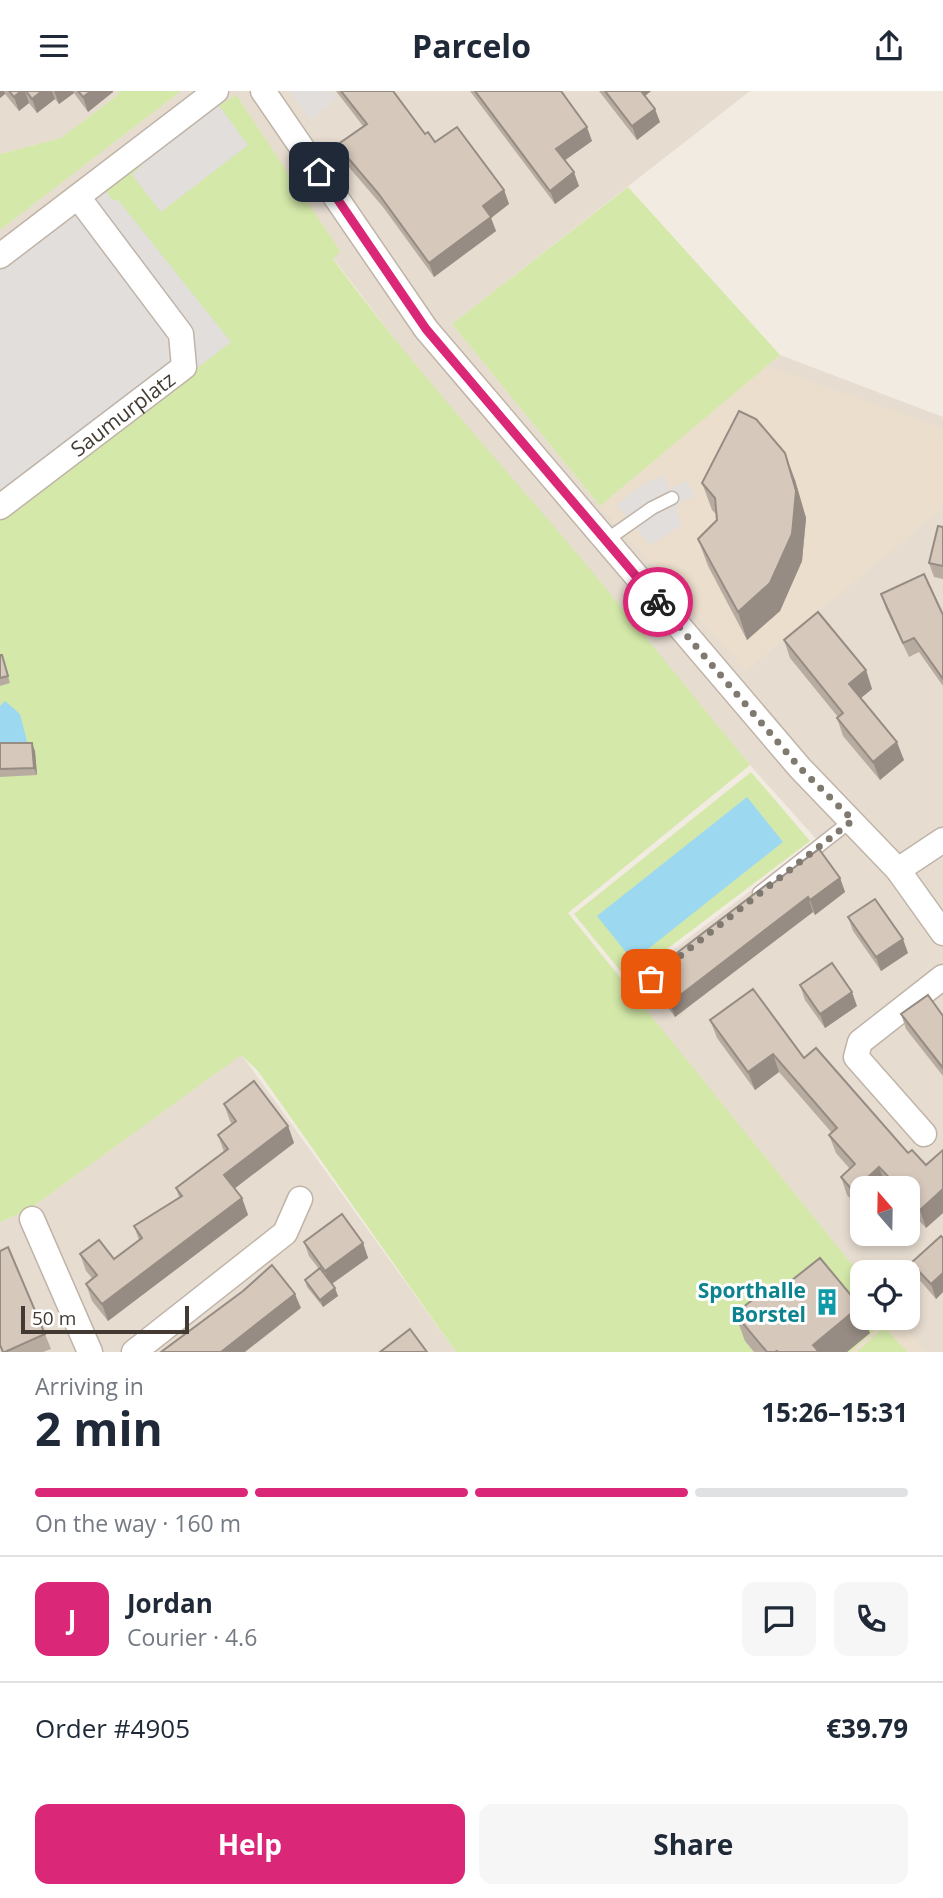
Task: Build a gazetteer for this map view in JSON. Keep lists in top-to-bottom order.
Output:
{
  "streets": {
    "street": ["Saumurplatz"]
  },
  "places": {
    "building": ["Sporthalle Borstel"]
  },
  "scale_bar": "50 m",
  "north": "top",
  "page": {
    "header": "Parcelo",
    "scale": "50 m",
    "heading": ["2 min", "Arriving in", "15:26–15:31"],
    "panel": [
      "Jordan",
      "Courier · 4.6",
      "Order #4905",
      "€39.79"
    ],
    "bar": "On the way · 160 m",
    "round": "J",
    "buttons": ["Help", "Share"]
  }
}
